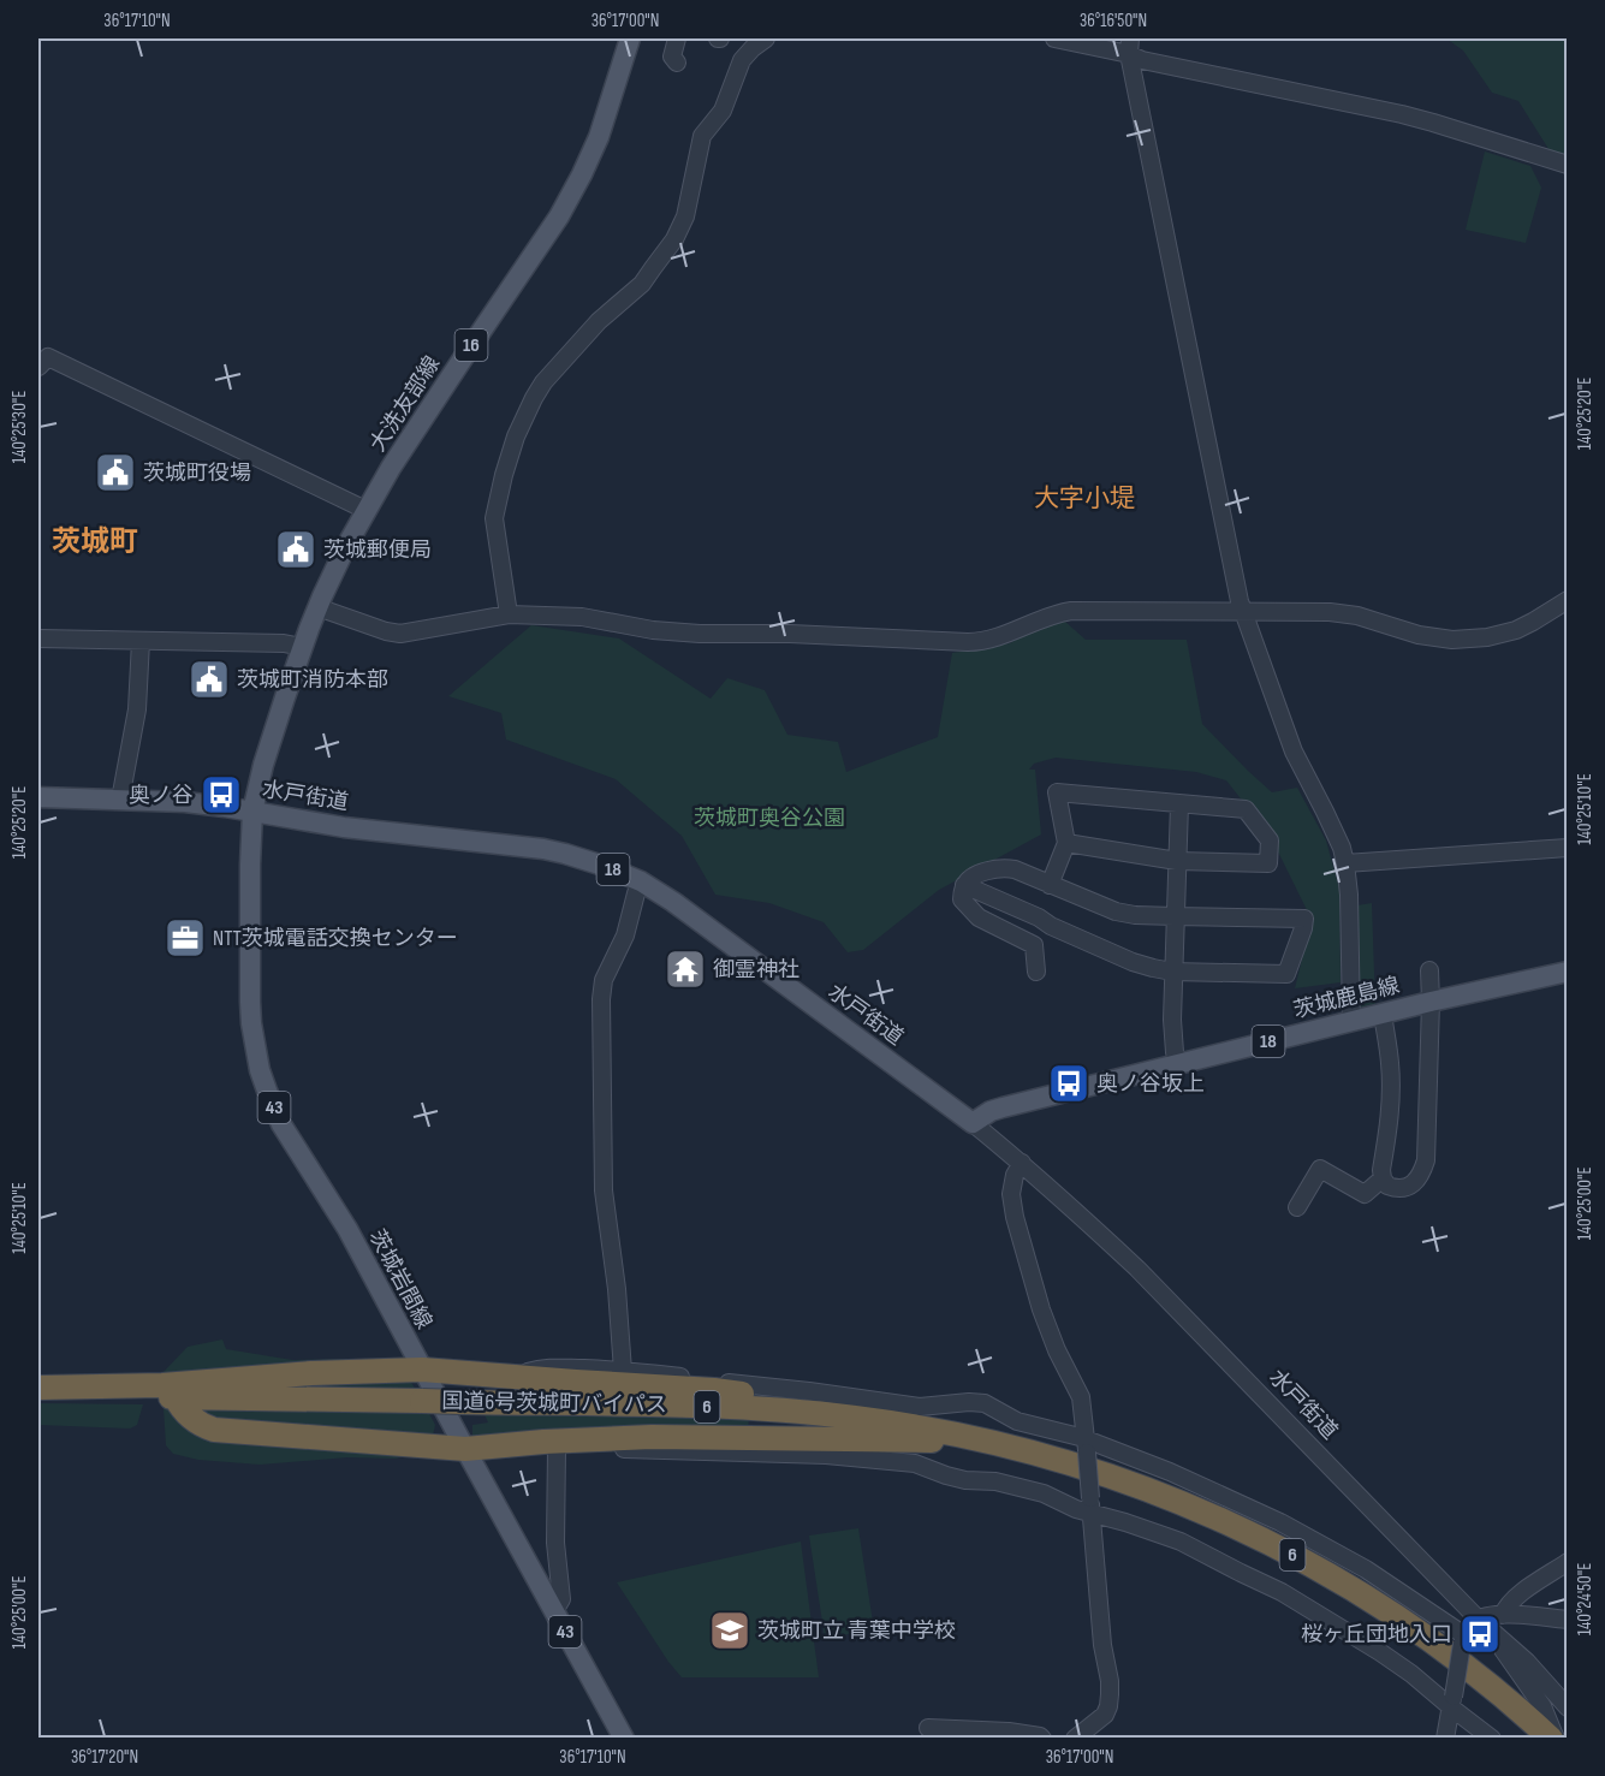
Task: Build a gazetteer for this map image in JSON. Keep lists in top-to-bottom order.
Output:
{
  "streets": {
    "highway": ["国道6号茨城町バイパス", "6"],
    "main road": [
      "16",
      "大洗友部線",
      "水戸街道",
      "18",
      "茨城鹿島線",
      "43",
      "茨城岩間線"
    ]
  },
  "crossings": [
    ["大洗友部線", "水戸街道"],
    ["大洗友部線", "茨城岩間線"],
    ["水戸街道", "茨城鹿島線"],
    ["水戸街道", "茨城岩間線"],
    ["水戸街道", "国道6号茨城町バイパス"]
  ],
  "districts": ["大字小堤", "茨城町"],
  "parks": ["茨城町奥谷公園"],
  "places": {
    "public building": ["茨城町役場", "茨城郵便局", "茨城町消防本部"],
    "bus stop": ["奥ノ谷", "奥ノ谷坂上", "桜ヶ丘団地入口"],
    "office": ["NTT茨城電話交換センター"],
    "temple": ["御霊神社"],
    "school or university": ["茨城町立 青葉中学校"]
  },
  "coordinates": [
    "36°17'10\"N",
    "36°17'00\"N",
    "36°16'50\"N",
    "140°25'20\"E",
    "140°25'30\"E",
    "140°25'10\"E",
    "140°25'00\"E",
    "140°24'50\"E",
    "36°17'20\"N"
  ]
}
